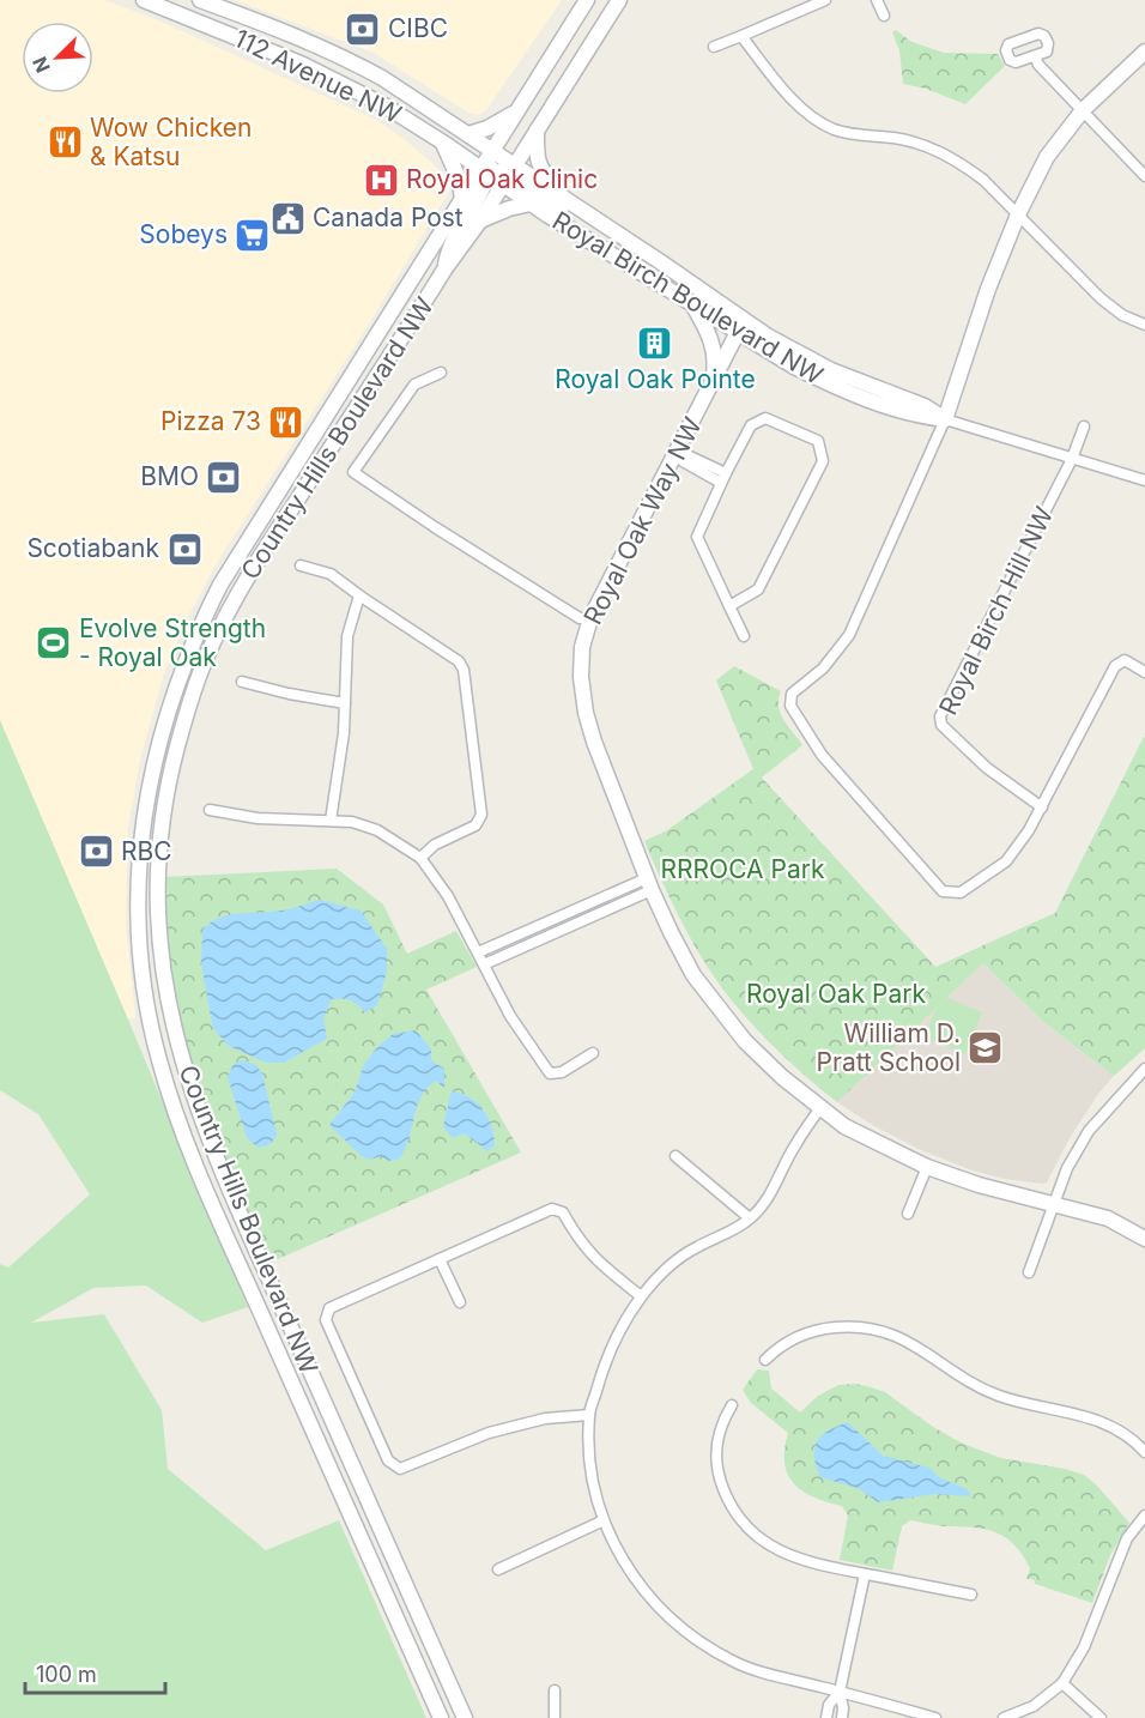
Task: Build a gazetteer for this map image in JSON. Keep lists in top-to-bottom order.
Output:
{
  "streets": {
    "main road": [
      "112 Avenue NW",
      "Royal Birch Boulevard NW",
      "Country Hills Boulevard NW",
      "Royal Oak Way NW"
    ],
    "street": ["Royal Birch Hill NW"]
  },
  "crossings": [
    ["112 Avenue NW", "Royal Birch Boulevard NW"],
    ["112 Avenue NW", "Country Hills Boulevard NW"],
    ["Royal Birch Boulevard NW", "Country Hills Boulevard NW"],
    ["Royal Birch Boulevard NW", "Royal Oak Way NW"],
    ["Royal Birch Boulevard NW", "Royal Birch Hill NW"]
  ],
  "parks": ["RRROCA Park", "Royal Oak Park"],
  "places": {
    "bank": [
      "CIBC",
      "BMO",
      "Scotiabank",
      "RBC"
    ],
    "restaurant": ["Wow Chicken & Katsu", "Pizza 73"],
    "hospital": ["Royal Oak Clinic"],
    "public building": ["Canada Post"],
    "supermarket": ["Sobeys"],
    "building": ["Royal Oak Pointe"],
    "sports": ["Evolve Strength - Royal Oak"],
    "school or university": ["William D. Pratt School"]
  },
  "scale_bar": "100 m",
  "north": "bottom left"
}
